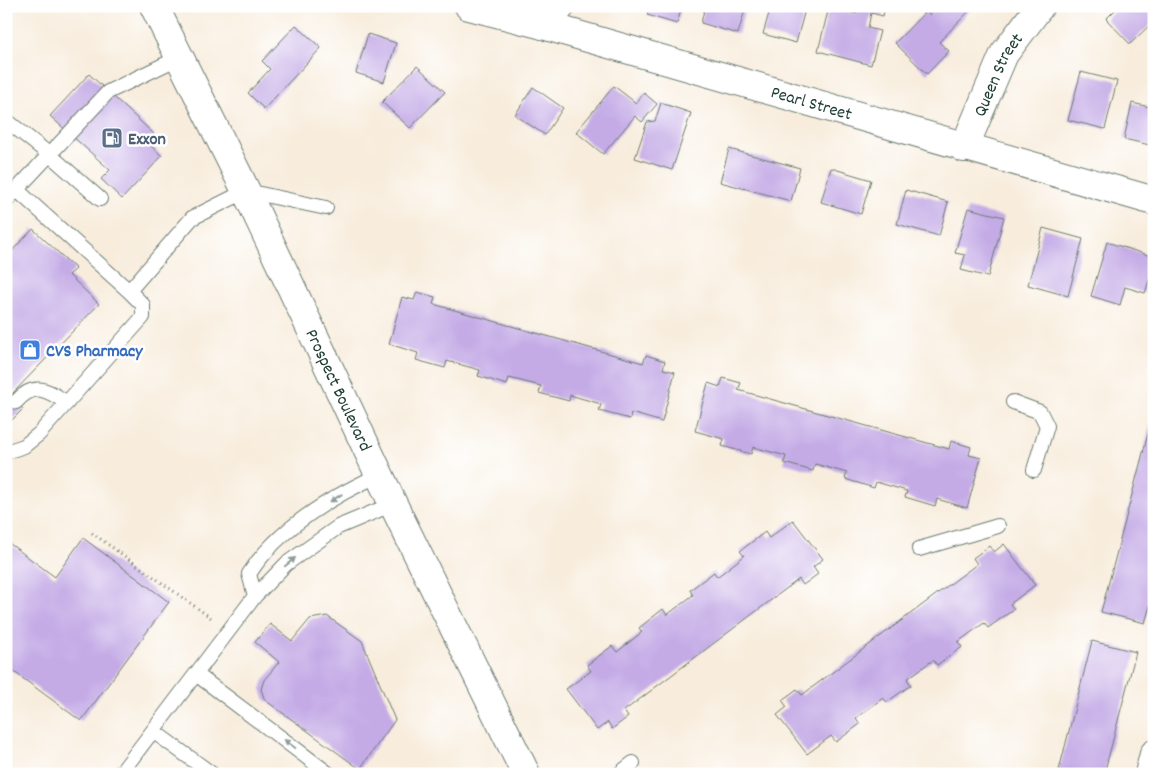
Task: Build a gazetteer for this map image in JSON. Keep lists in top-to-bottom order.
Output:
{
  "streets": {
    "street": ["Queen Street", "Pearl Street", "Prospect Boulevard"]
  },
  "crossings": [
    ["Queen Street", "Pearl Street"]
  ],
  "places": {
    "fuel station": ["Exxon"],
    "shop": ["CVS Pharmacy"]
  }
}
